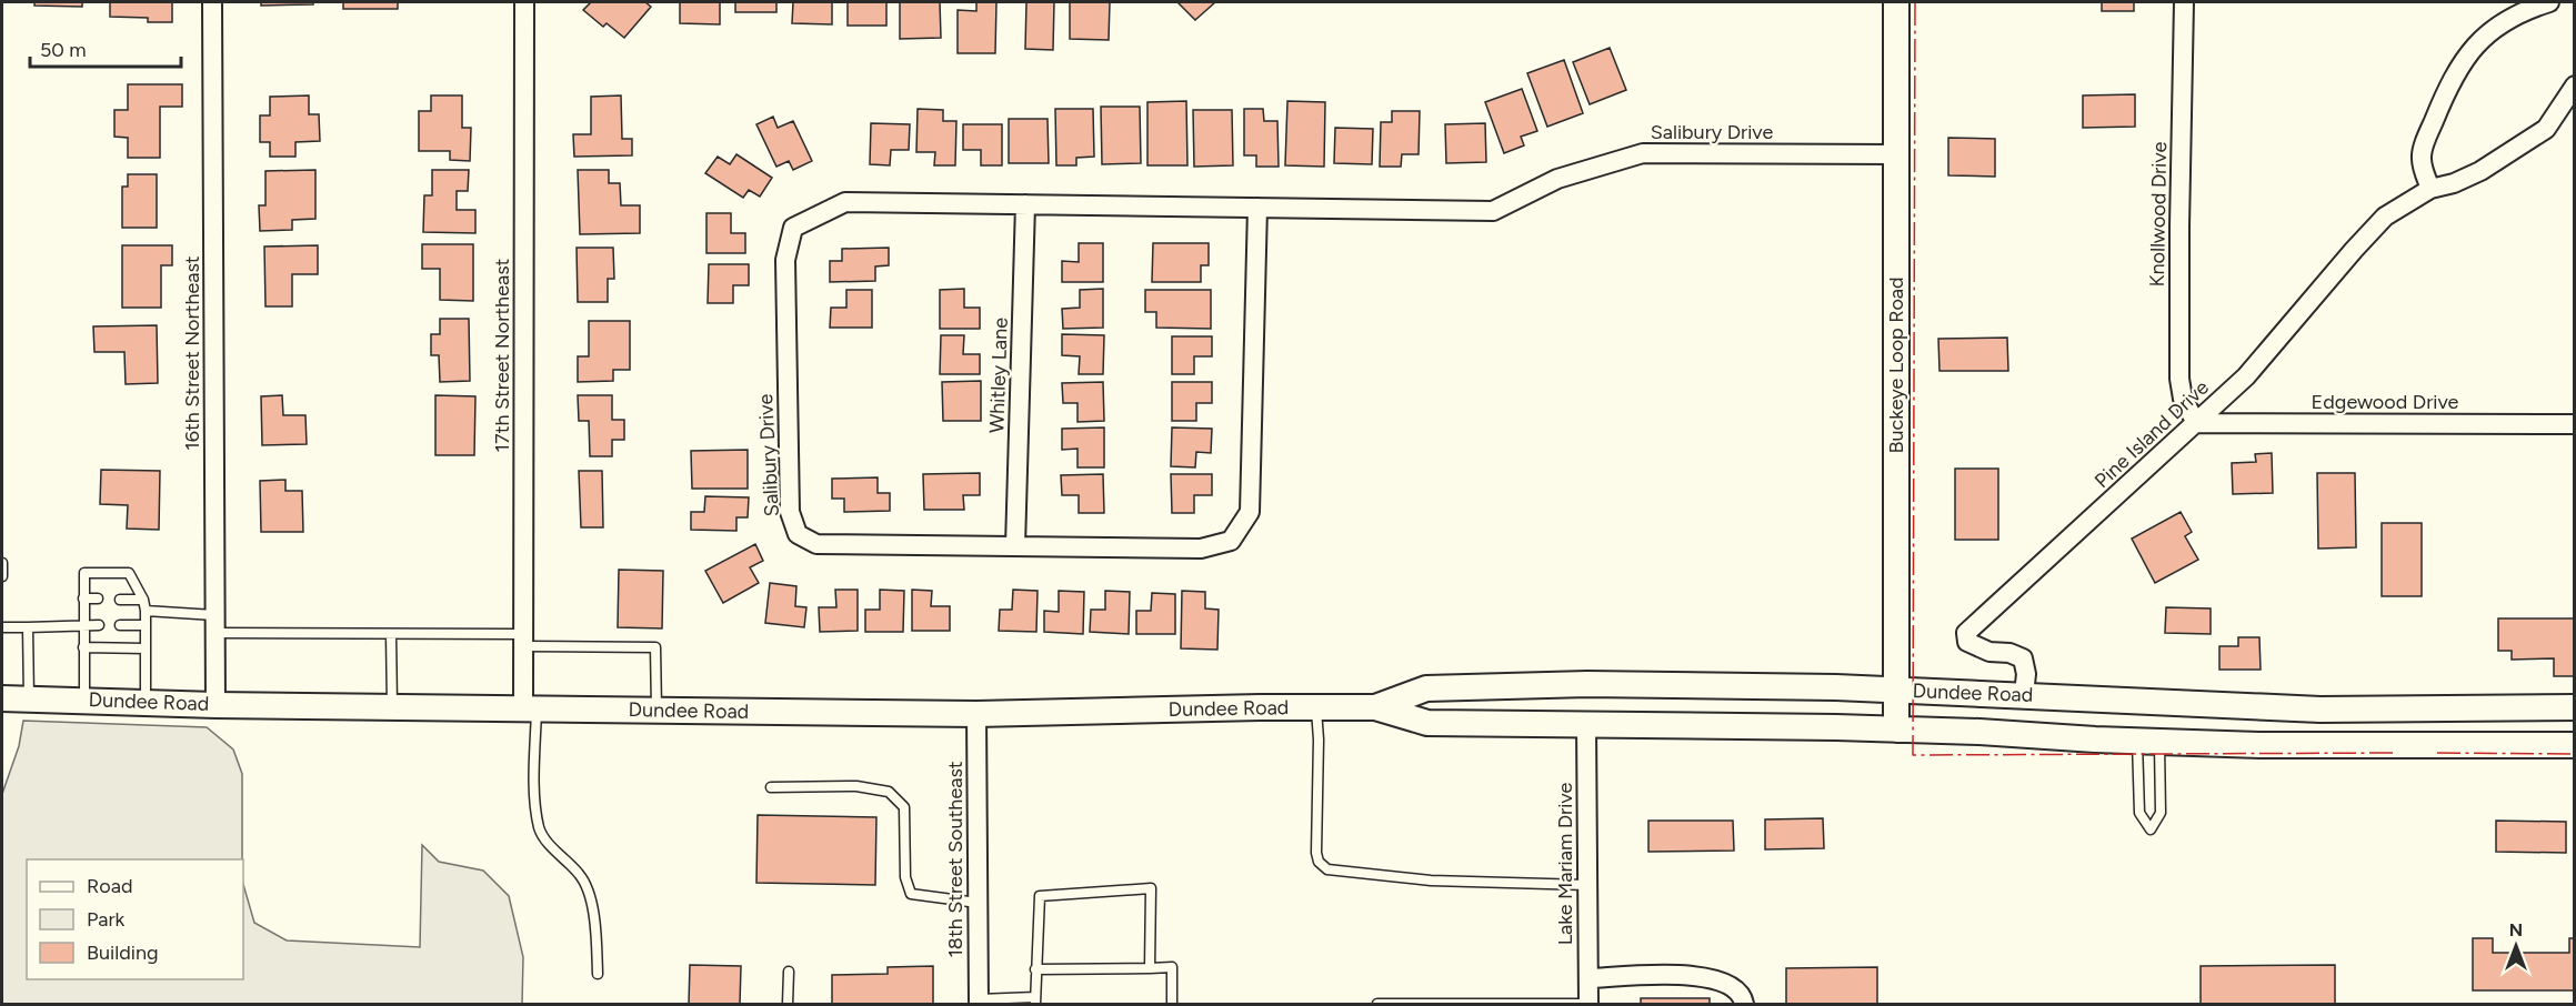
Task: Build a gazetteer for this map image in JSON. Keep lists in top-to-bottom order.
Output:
{
  "streets": {
    "main road": ["Buckeye Loop Road", "Dundee Road"],
    "street": [
      "Salibury Drive",
      "Knollwood Drive",
      "16th Street Northeast",
      "17th Street Northeast",
      "Whitley Lane",
      "Edgewood Drive",
      "Pine Island Drive",
      "18th Street Southeast",
      "Lake Mariam Drive"
    ]
  },
  "crossings": [
    ["Salibury Drive", "Buckeye Loop Road"],
    ["Salibury Drive", "Whitley Lane"],
    ["Knollwood Drive", "Edgewood Drive"],
    ["Knollwood Drive", "Pine Island Drive"],
    ["16th Street Northeast", "Dundee Road"],
    ["17th Street Northeast", "Dundee Road"],
    ["Buckeye Loop Road", "Dundee Road"],
    ["Edgewood Drive", "Pine Island Drive"],
    ["Pine Island Drive", "Dundee Road"],
    ["Dundee Road", "18th Street Southeast"],
    ["Dundee Road", "Lake Mariam Drive"]
  ],
  "legend": ["Road", "Park", "Building"],
  "scale_bar": "50 m",
  "north": "top"
}
